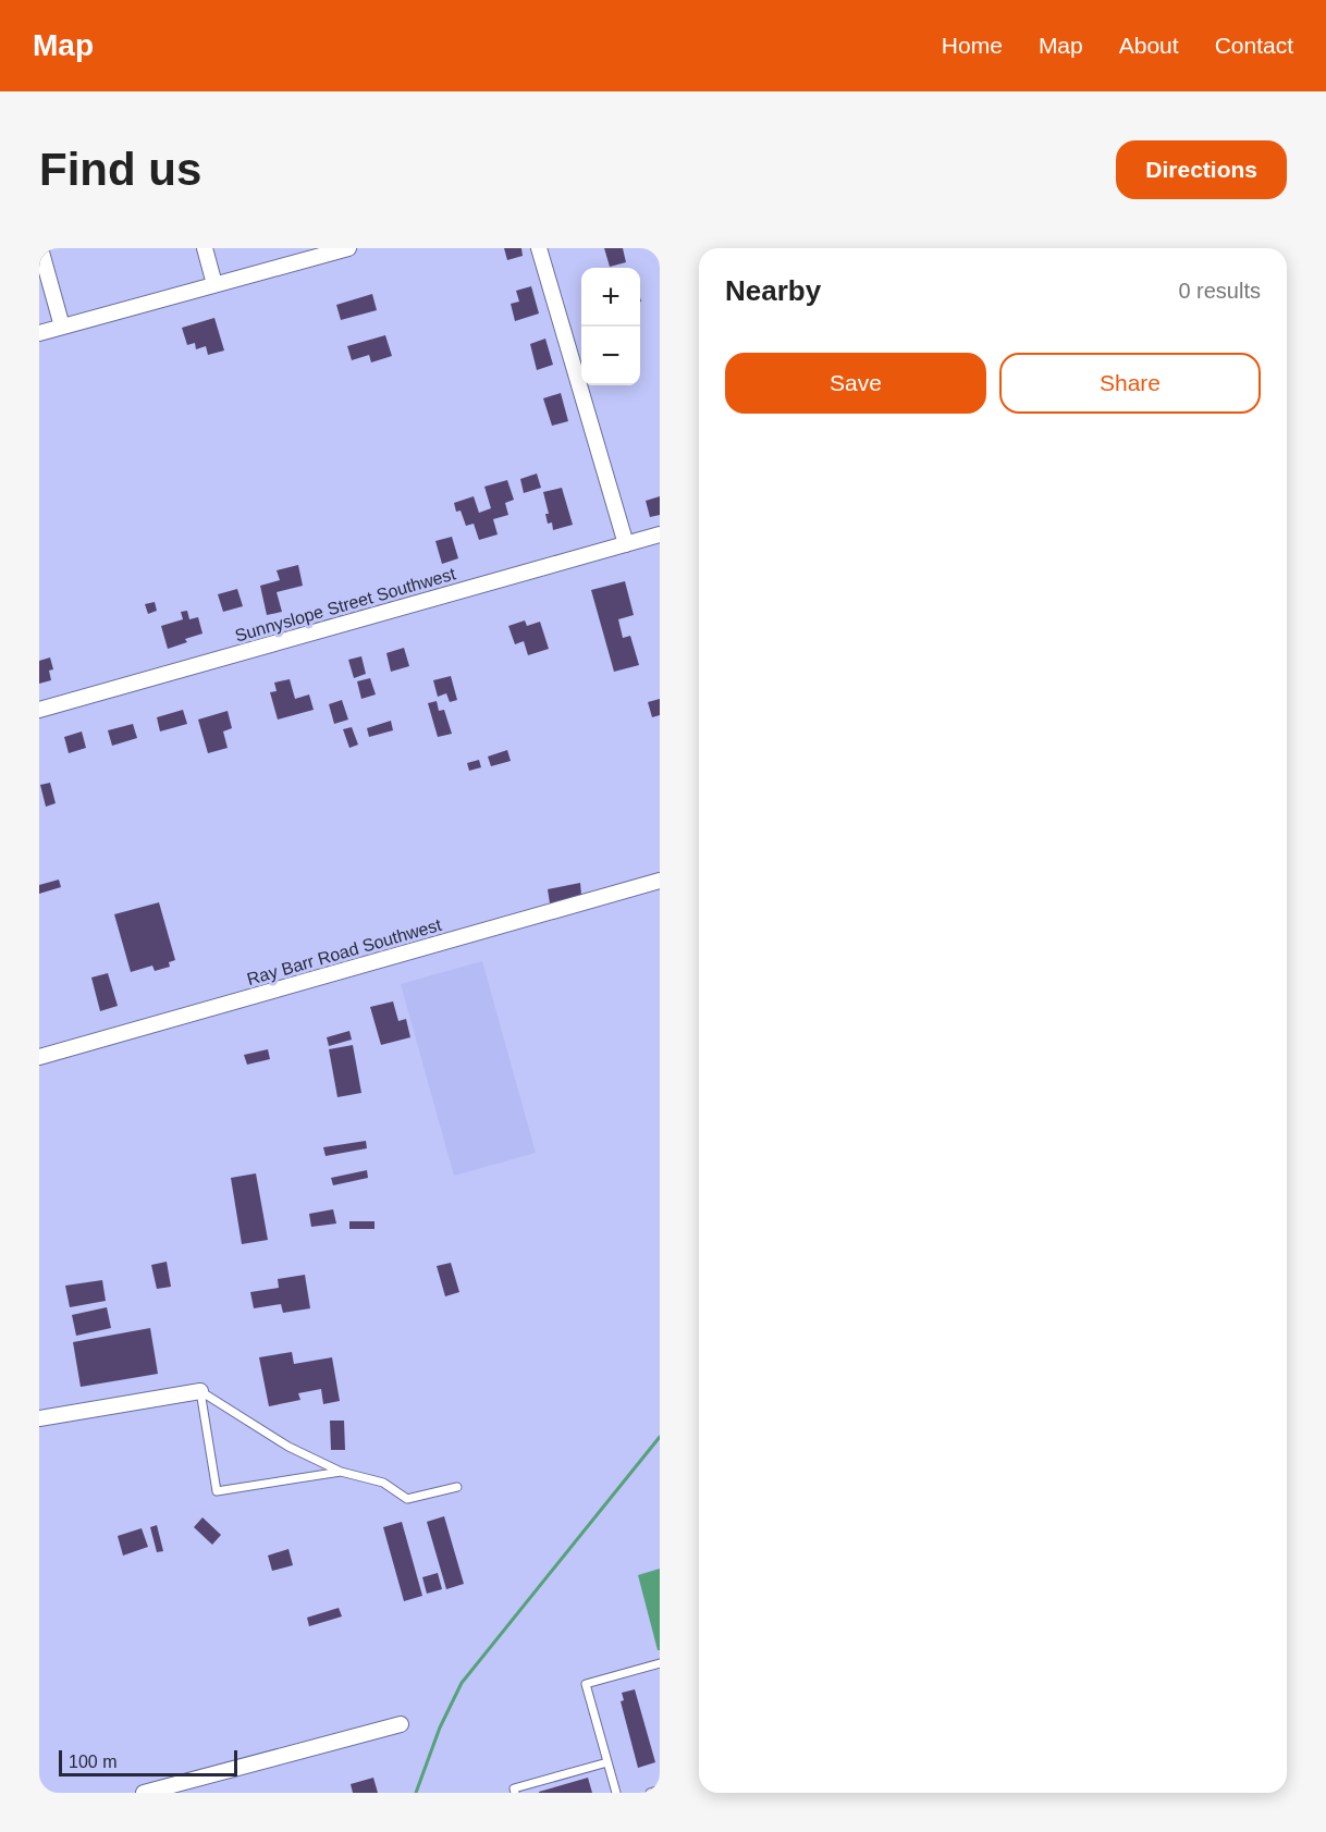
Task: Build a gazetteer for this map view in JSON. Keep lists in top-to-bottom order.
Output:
{
  "streets": {
    "street": ["Sunnyslope Street Southwest", "Ray Barr Road Southwest"]
  },
  "scale_bar": "100 m",
  "page": {
    "header": "Map",
    "nav": [
      "Home",
      "Map",
      "About",
      "Contact"
    ],
    "buttons": [
      "Directions",
      ["Save", "Share"]
    ],
    "title": "Find us",
    "heading": ["Nearby", "0 results"],
    "map_buttons": ["+", "−"],
    "scale": "100 m"
  }
}
